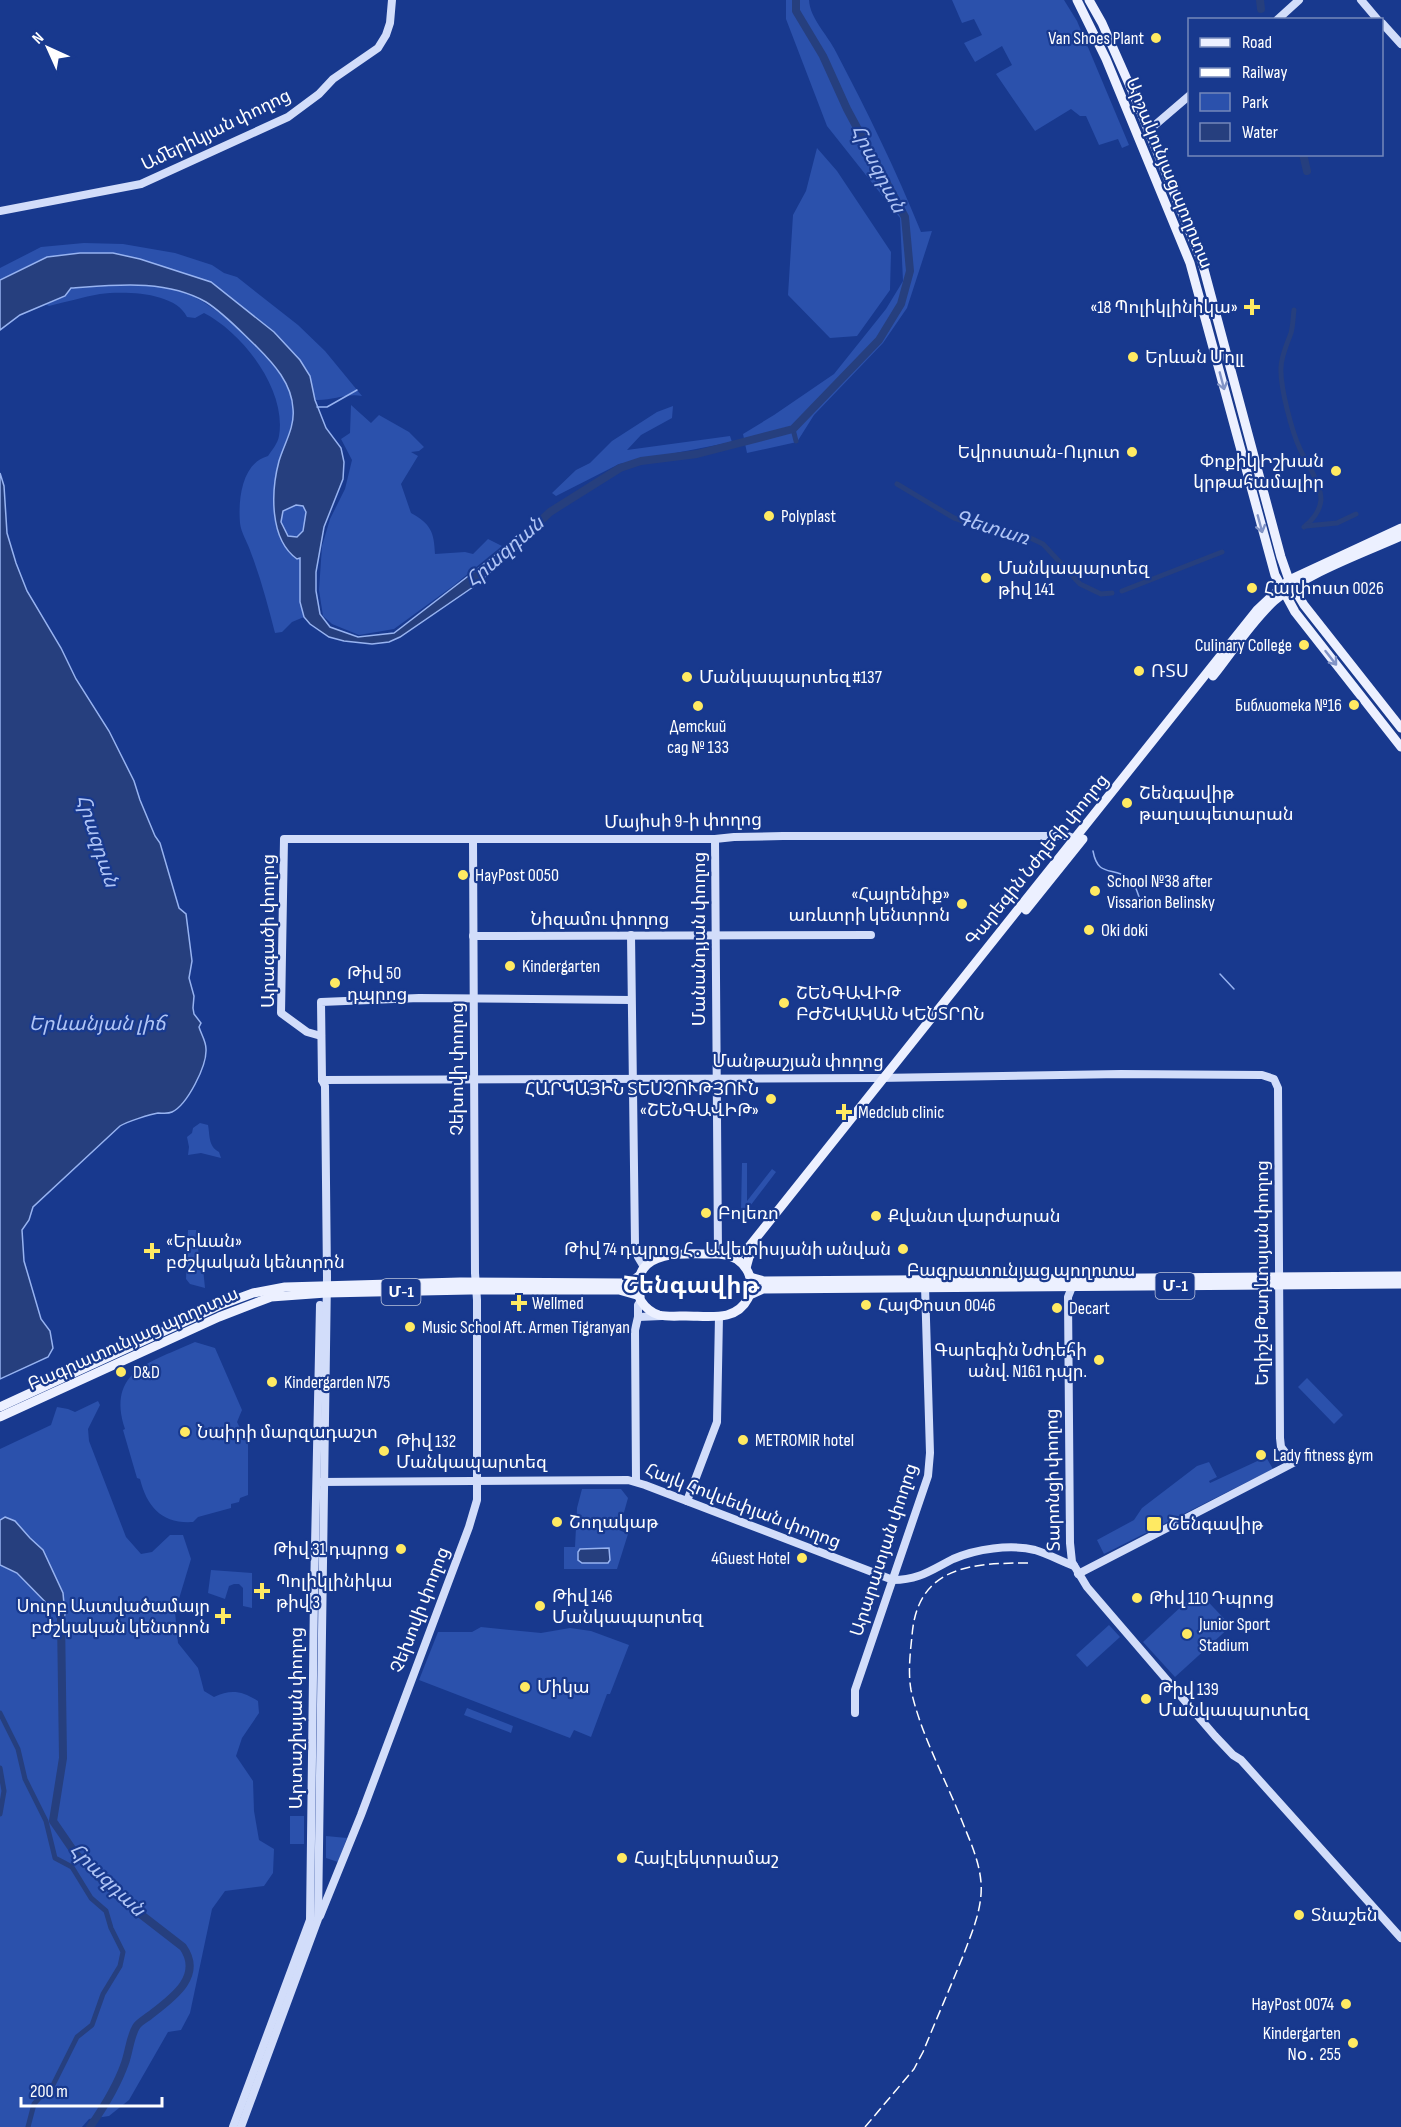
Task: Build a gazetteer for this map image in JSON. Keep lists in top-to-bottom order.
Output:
{
  "streets": {
    "main road": [
      "Արշակունյաց պողոտա",
      "Գարեգին Նժդեհի փողոց",
      "Բագրատունյաց պողոտա",
      "Մ-1"
    ],
    "street": [
      "Ամերիկյան փողոց",
      "Մայիսի 9-ի փողոց",
      "Նիզամու փողոց",
      "Արագածի փողոց",
      "Մանանդյան փողոց",
      "Մանթաշյան փողոց",
      "Չեխովի փողոց",
      "Եղիշե Թադևոսյան փողոց",
      "Տարոնցի փողոց",
      "Հայկ Հովսեփյան փողոց",
      "Արարատյան փողոց",
      "Արտաշիսյան փողոց"
    ]
  },
  "crossings": [
    ["Արշակունյաց պողոտա", "Գարեգին Նժդեհի փողոց"],
    ["Մայիսի 9-ի փողոց", "Գարեգին Նժդեհի փողոց"],
    ["Մայիսի 9-ի փողոց", "Արագածի փողոց"],
    ["Մայիսի 9-ի փողոց", "Մանանդյան փողոց"],
    ["Մայիսի 9-ի փողոց", "Չեխովի փողոց"],
    ["Գարեգին Նժդեհի փողոց", "Մանանդյան փողոց"],
    ["Գարեգին Նժդեհի փողոց", "Մանթաշյան փողոց"],
    ["Գարեգին Նժդեհի փողոց", "Բագրատունյաց պողոտա"],
    ["Նիզամու փողոց", "Մանանդյան փողոց"],
    ["Նիզամու փողոց", "Չեխովի փողոց"],
    ["Արագածի փողոց", "Արտաշիսյան փողոց"],
    ["Մանանդյան փողոց", "Մանթաշյան փողոց"],
    ["Մանանդյան փողոց", "Բագրատունյաց պողոտա"],
    ["Մանթաշյան փողոց", "Չեխովի փողոց"],
    ["Մանթաշյան փողոց", "Եղիշե Թադևոսյան փողոց"],
    ["Մանթաշյան փողոց", "Արտաշիսյան փողոց"],
    ["Չեխովի փողոց", "Բագրատունյաց պողոտա"],
    ["Չեխովի փողոց", "Հայկ Հովսեփյան փողոց"],
    ["Չեխովի փողոց", "Արտաշիսյան փողոց"],
    ["Բագրատունյաց պողոտա", "Եղիշե Թադևոսյան փողոց"],
    ["Բագրատունյաց պողոտա", "Տարոնցի փողոց"],
    ["Բագրատունյաց պողոտա", "Արարատյան փողոց"],
    ["Բագրատունյաց պողոտա", "Արտաշիսյան փողոց"],
    ["Եղիշե Թադևոսյան փողոց", "Տարոնցի փողոց"],
    ["Հայկ Հովսեփյան փողոց", "Արարատյան փողոց"],
    ["Հայկ Հովսեփյան փողոց", "Արտաշիսյան փողոց"]
  ],
  "districts": ["Շենգավիթ"],
  "water": ["Հրազդան", "Գետառ", "Երևանյան լիճ"],
  "places": {
    "other": [
      "Van Shoes Plant",
      "Երևան Մոլլ",
      "Եվրոստան-Ույուտ",
      "Փոքիկ Իշխան կրթահամալիր",
      "Polyplast",
      "Մանկապարտեզ թիվ 141",
      "Հայփոստ 0026",
      "Culinary College",
      "ՌՏՍ",
      "Մանկապարտեզ #137",
      "Библиотека №16",
      "Детский сад № 133",
      "Շենգավիթ թաղապետարան",
      "HayPost 0050",
      "School №38 after Vissarion Belinsky",
      "«Հայրենիք» առևտրի կենտրոն",
      "Oki doki",
      "Kindergarten",
      "Թիվ 50 դպրոց",
      "ՇԵՆԳԱՎԻԹ ԲԺՇԿԱԿԱՆ ԿԵՆՏՐՈՆ",
      "ՀԱՐԿԱՅԻՆ ՏԵՍՉՈՒԹՅՈՒՆ «ՇԵՆԳԱՎԻԹ»",
      "Բոլեռո",
      "Քվանտ վարժարան",
      "Թիվ 74 դպրոց Հ․ Ավետիսյանի անվան",
      "ՀայՓոստ 0046",
      "Decart",
      "Music School Aft. Armen Tigranyan",
      "Գարեգին Նժդեհի անվ. N161 դպր.",
      "D&D",
      "Kindergarden N75",
      "Նաիրի մարզադաշտ",
      "METROMIR hotel",
      "Թիվ 132 Մանկապարտեզ",
      "Lady fitness gym",
      "Շողակաթ",
      "Թիվ 31 դպրոց",
      "4Guest Hotel",
      "Թիվ 110 Դպրոց",
      "Թիվ 146 Մանկապարտեզ",
      "Junior Sport Stadium",
      "Միկա",
      "Թիվ 139 Մանկապարտեզ",
      "Հայէլեկտրամաշ",
      "Տնաշեն",
      "HayPost 0074",
      "Kindergarten Nօ․ 255"
    ],
    "health": [
      "«18 Պոլիկլինիկա»",
      "Medclub clinic",
      "«Երևան» բժշկական կենտրոն",
      "Wellmed",
      "Պոլիկլինիկա թիվ 3",
      "Սուրբ Աստվածամայր բժշկական կենտրոն"
    ],
    "transit": ["Շենգավիթ"]
  },
  "legend": [
    "Road",
    "Railway",
    "Park",
    "Water"
  ],
  "scale_bar": "200 m",
  "north": "top left"
}
